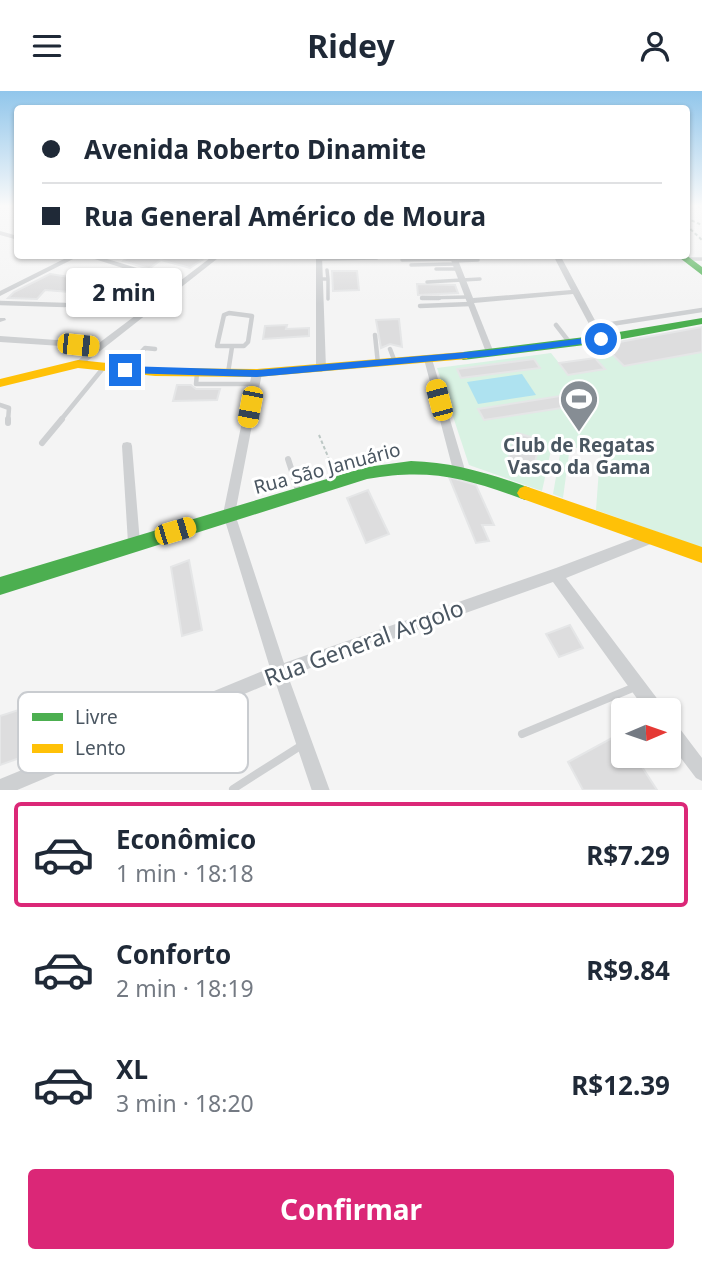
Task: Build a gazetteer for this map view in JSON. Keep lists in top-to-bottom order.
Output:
{
  "streets": {
    "street": ["Rua São Januário", "Rua General Argolo"]
  },
  "crossings": [
    ["Rua São Januário", "Rua General Argolo"]
  ],
  "places": {
    "sports": ["Club de Regatas Vasco da Gama"]
  },
  "legend": ["Livre", "Lento"],
  "north": "right",
  "page": {
    "header": "Ridey",
    "banner": ["Avenida Roberto Dinamite", "Rua General Américo de Moura"],
    "bubble": "2 min",
    "list": [
      {
        "name": "Econômico",
        "note": "1 min · 18:18",
        "value": "R$7.29"
      },
      {
        "name": "Conforto",
        "note": "2 min · 18:19",
        "value": "R$9.84"
      },
      {
        "name": "XL",
        "note": "3 min · 18:20",
        "value": "R$12.39"
      }
    ],
    "buttons": "Confirmar"
  }
}
